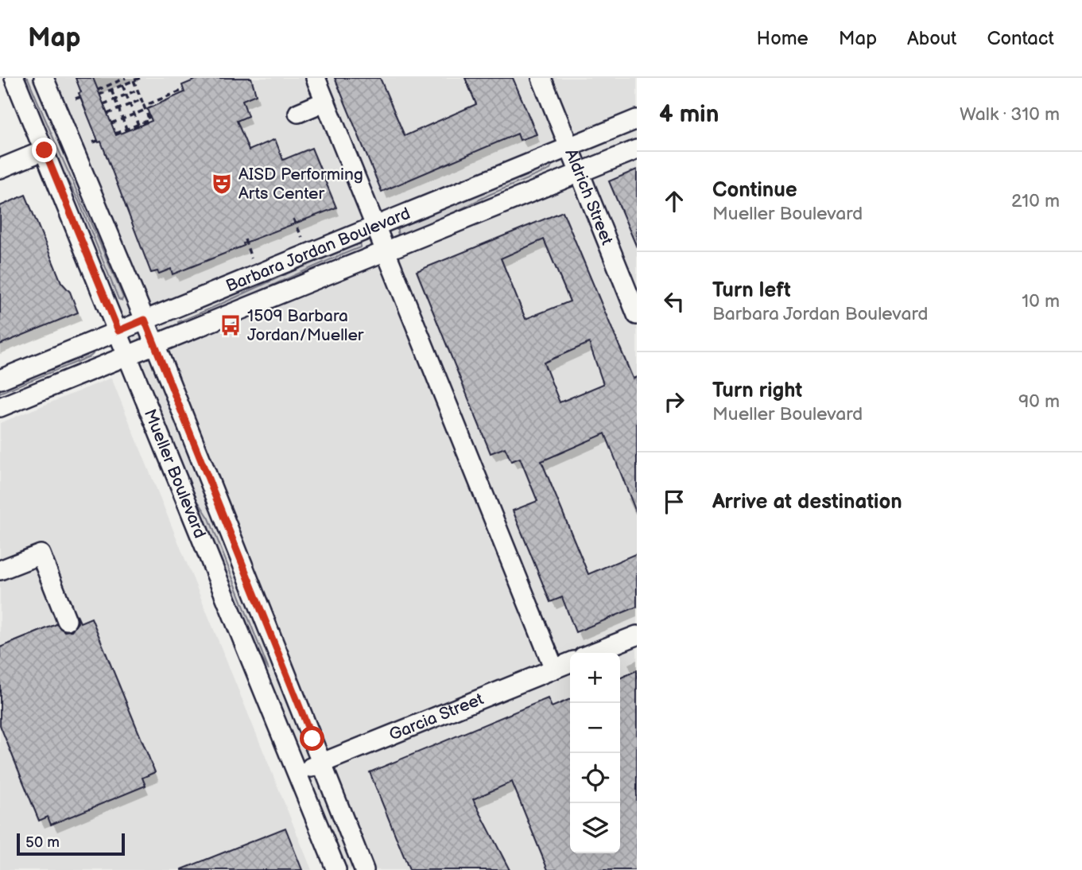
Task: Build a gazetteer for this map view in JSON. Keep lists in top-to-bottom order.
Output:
{
  "streets": {
    "street": [
      "Aldrich Street",
      "Barbara Jordan Boulevard",
      "Mueller Boulevard",
      "Garcia Street"
    ]
  },
  "crossings": [
    ["Aldrich Street", "Barbara Jordan Boulevard"],
    ["Barbara Jordan Boulevard", "Mueller Boulevard"],
    ["Mueller Boulevard", "Garcia Street"]
  ],
  "places": {
    "theatre": ["AISD Performing Arts Center"],
    "bus stop": ["1509 Barbara Jordan/Mueller"]
  },
  "scale_bar": "50 m",
  "page": {
    "header": "Map",
    "nav": [
      "Home",
      "Map",
      "About",
      "Contact"
    ],
    "heading": ["4 min", "Walk · 310 m"],
    "list": [
      ["Continue", "Mueller Boulevard", "210 m"],
      ["Turn left", "Barbara Jordan Boulevard", "10 m"],
      ["Turn right", "Mueller Boulevard", "90 m"],
      "Arrive at destination"
    ],
    "map_buttons": ["+", "−"],
    "scale": "50 m"
  }
}
